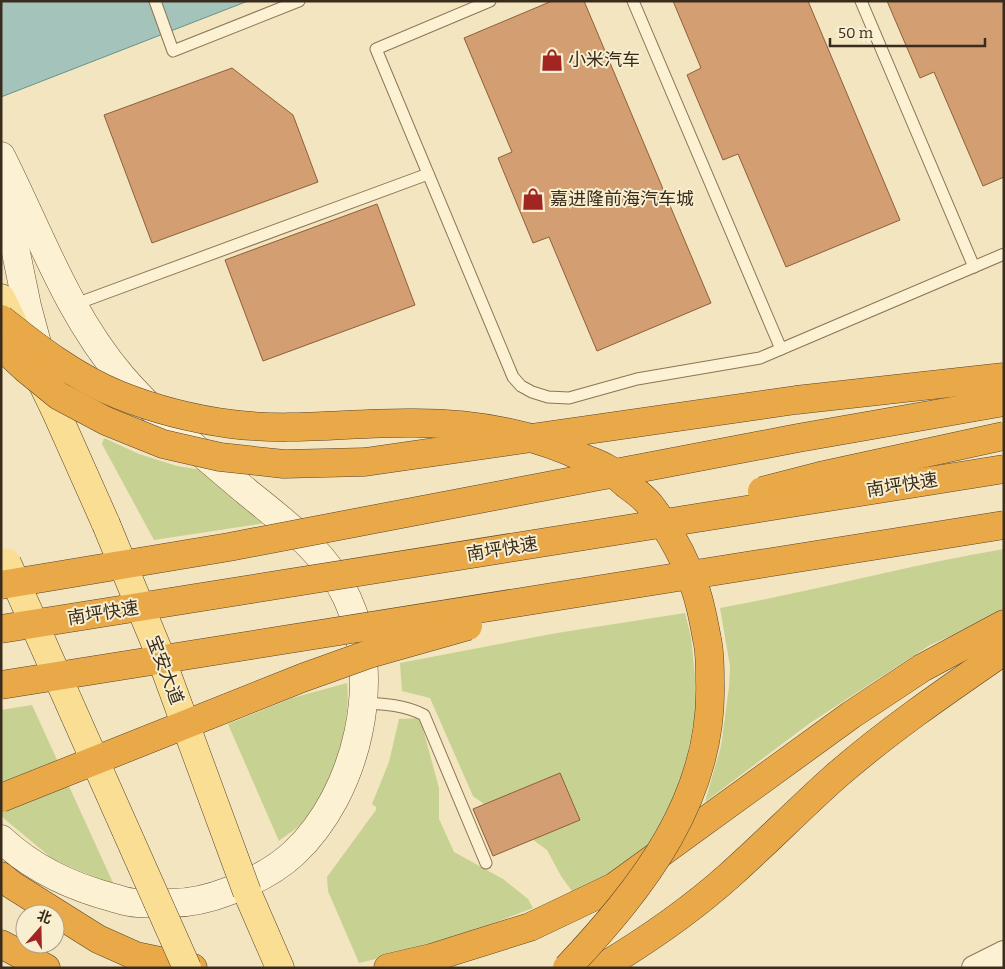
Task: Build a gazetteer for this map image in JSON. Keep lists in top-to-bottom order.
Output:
{
  "streets": {
    "highway": ["南坪快速"],
    "main road": ["宝安大道"]
  },
  "places": {
    "shop": ["小米汽车", "嘉进隆前海汽车城"]
  },
  "scale_bar": "50 m",
  "north": "top"
}
